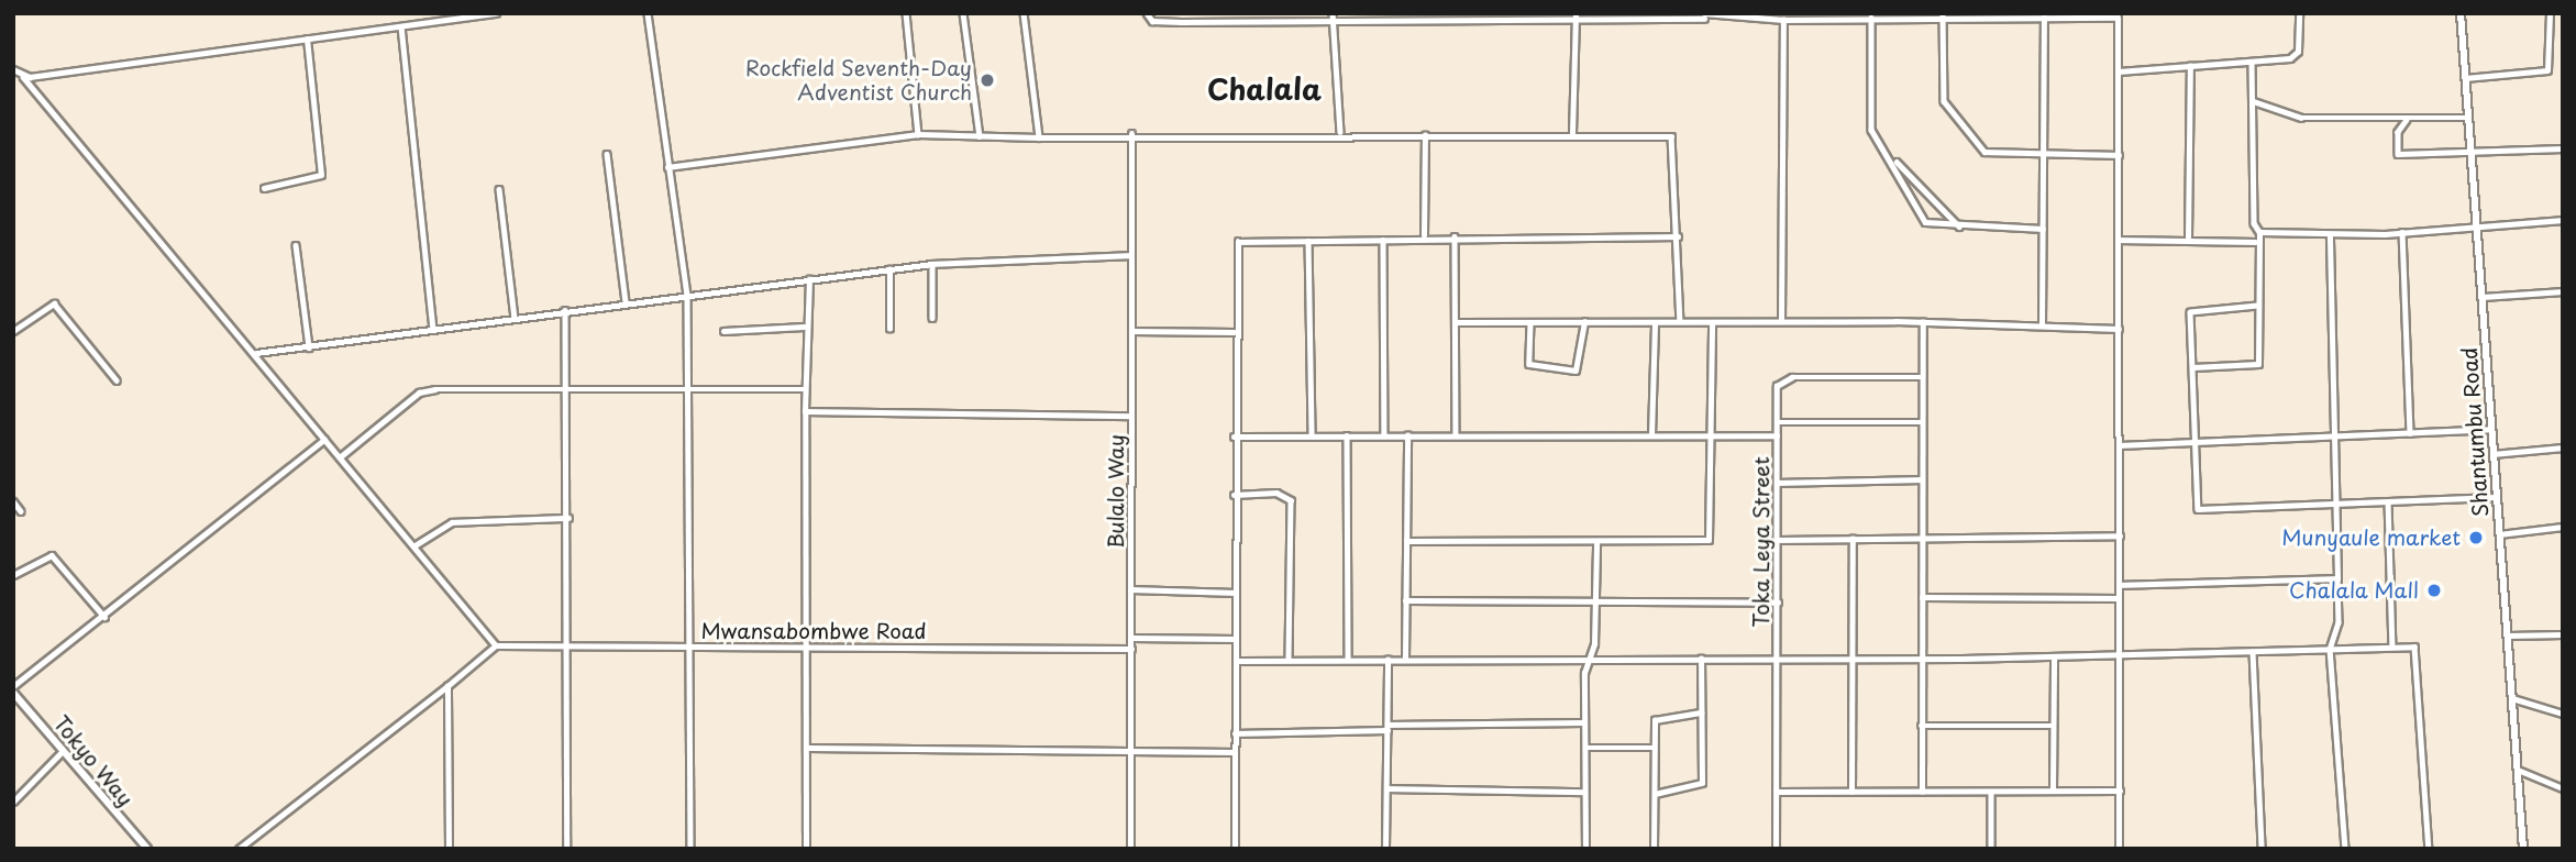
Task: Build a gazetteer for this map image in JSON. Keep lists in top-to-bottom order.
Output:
{
  "streets": {
    "street": [
      "Shantumbu Road",
      "Bulalo Way",
      "Toka Leya Street",
      "Mwansabombwe Road",
      "Tokyo Way"
    ]
  },
  "crossings": [
    ["Bulalo Way", "Mwansabombwe Road"]
  ],
  "districts": ["Chalala"],
  "places": ["Rockfield Seventh-Day Adventist Church", "Munyaule market", "Chalala Mall"]
}
